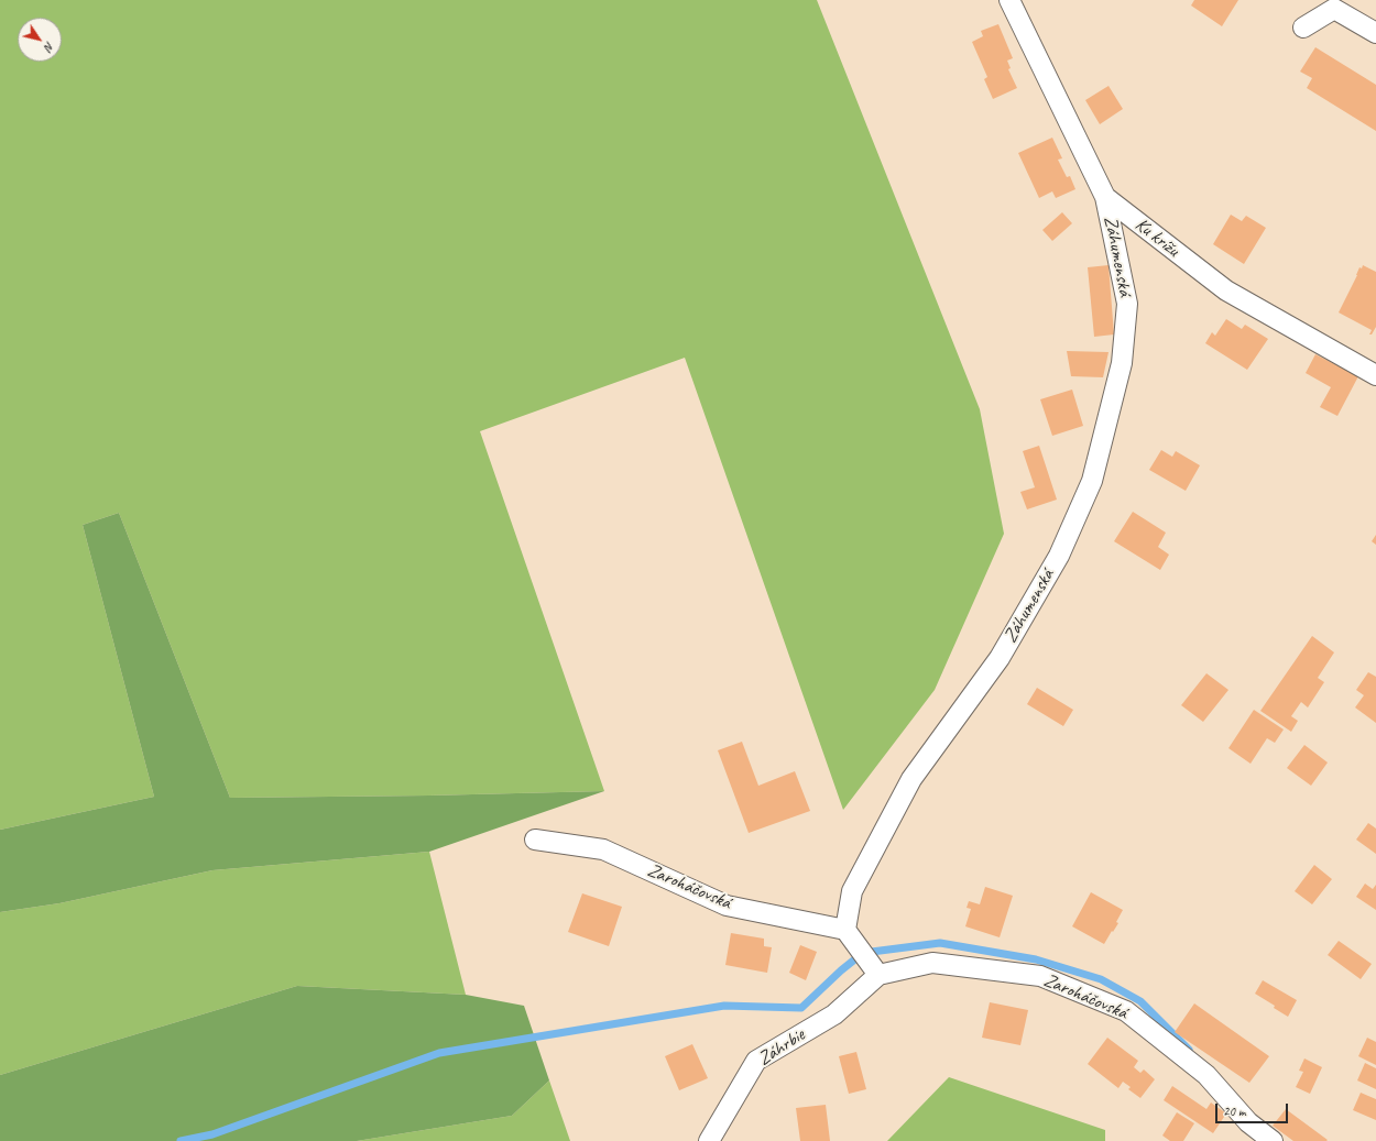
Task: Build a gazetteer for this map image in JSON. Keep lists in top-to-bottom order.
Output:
{
  "streets": {
    "street": [
      "Ku krížu",
      "Záhumenská",
      "Zaroháčovská",
      "Záhrbie"
    ]
  },
  "crossings": [
    ["Ku krížu", "Záhumenská"],
    ["Záhumenská", "Zaroháčovská"],
    ["Zaroháčovská", "Záhrbie"]
  ],
  "scale_bar": "20 m",
  "north": "bottom right"
}
